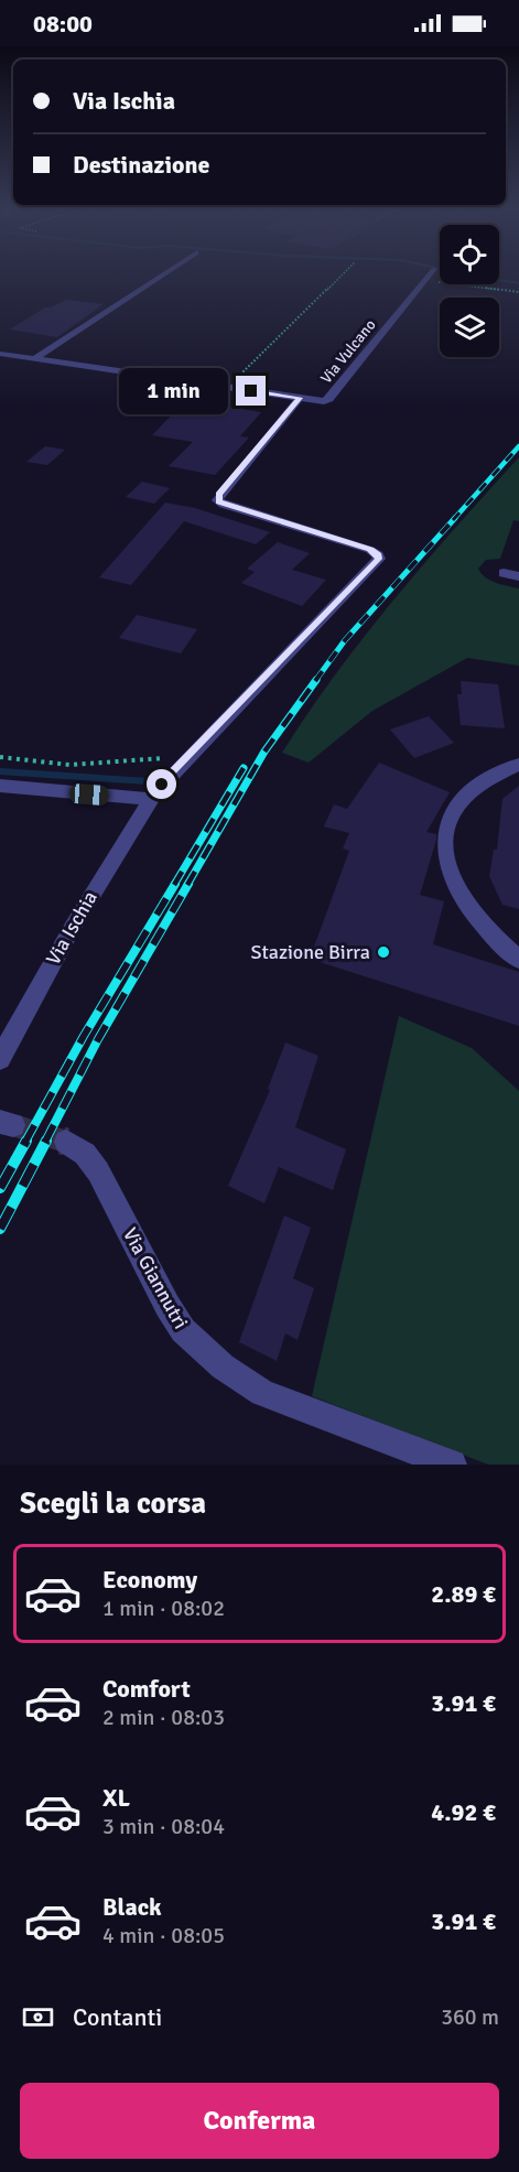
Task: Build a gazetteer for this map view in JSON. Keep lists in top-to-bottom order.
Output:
{
  "streets": {
    "street": ["Via Vulcano", "Via Ischia", "Via Giannutri"]
  },
  "crossings": [
    ["Via Vulcano", "Via Ischia"]
  ],
  "places": ["Stazione Birra"],
  "page": {
    "status": "08:00",
    "banner": ["Via Ischia", "Destinazione"],
    "bubble": "1 min",
    "heading": "Scegli la corsa",
    "list": [
      {
        "name": "Economy",
        "note": "1 min · 08:02",
        "value": "2.89 €"
      },
      {
        "name": "Comfort",
        "note": "2 min · 08:03",
        "value": "3.91 €"
      },
      {
        "name": "XL",
        "note": "3 min · 08:04",
        "value": "4.92 €"
      },
      {
        "name": "Black",
        "note": "4 min · 08:05",
        "value": "3.91 €"
      }
    ],
    "pay": ["Contanti", "360 m"],
    "buttons": "Conferma"
  }
}
